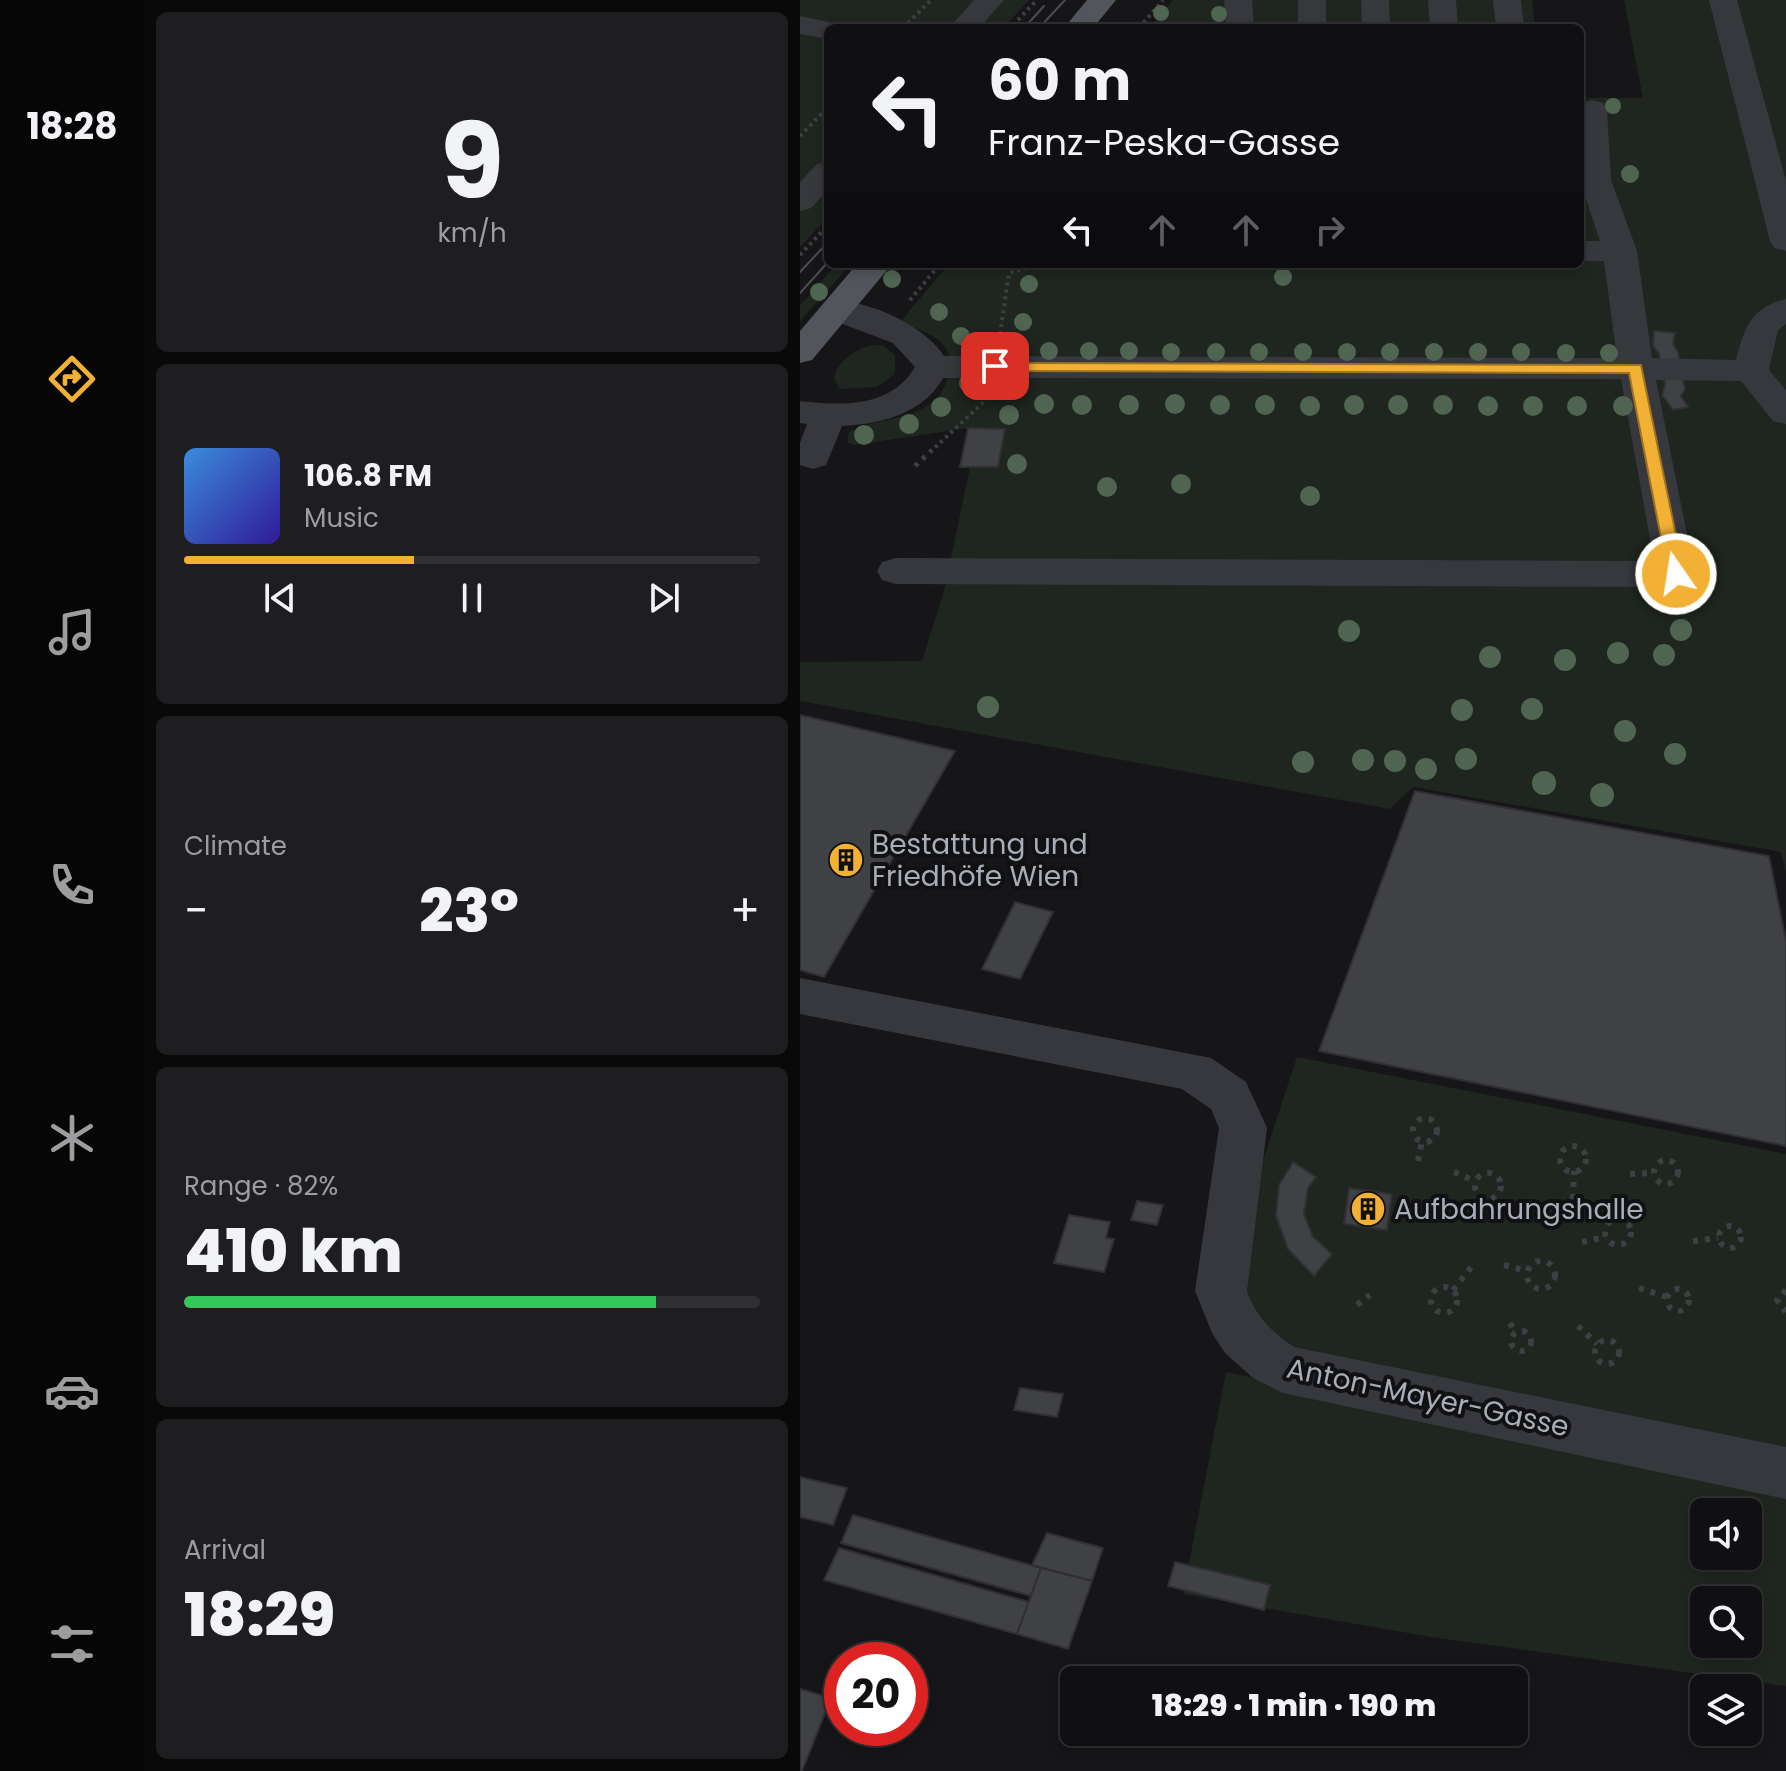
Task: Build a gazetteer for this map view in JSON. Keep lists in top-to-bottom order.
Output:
{
  "streets": {
    "street": ["Anton-Mayer-Gasse"]
  },
  "places": {
    "building": ["Bestattung und Friedhöfe Wien", "Aufbahrungshalle"]
  },
  "page": {
    "tabs": "18:28",
    "tile": [
      ["9", "km/h"],
      "Climate",
      ["Range · 82%", "410 km"],
      ["Arrival", "18:29"]
    ],
    "turn": ["60 m", "Franz-Peska-Gasse"],
    "song": ["106.8 FM", "Music"],
    "heat": ["−", "23°", "+"],
    "limit": "20",
    "trip": "18:29 · 1 min · 190 m"
  }
}
